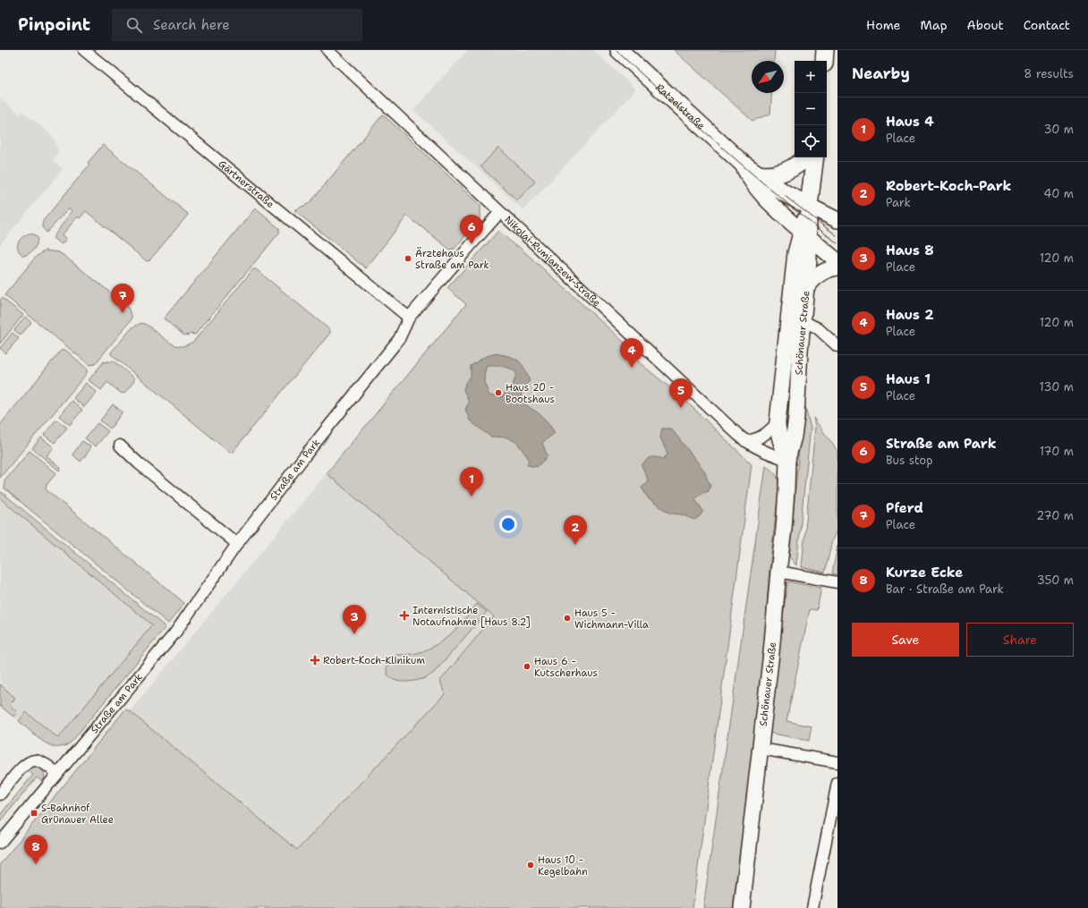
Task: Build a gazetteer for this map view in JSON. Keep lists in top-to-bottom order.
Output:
{
  "streets": {
    "main road": ["Ratzelstraße", "Schönauer Straße"],
    "street": ["Gärtnerstraße", "Nikolai-Rumjanzew-Straße", "Straße am Park"]
  },
  "crossings": [
    ["Ratzelstraße", "Schönauer Straße"],
    ["Gärtnerstraße", "Straße am Park"],
    ["Nikolai-Rumjanzew-Straße", "Schönauer Straße"],
    ["Nikolai-Rumjanzew-Straße", "Straße am Park"]
  ],
  "places": {
    "other": [
      "Ärztehaus Straße am Park",
      "Haus 20 - Bootshaus",
      "Haus 5 - Wichmann-Villa",
      "Haus 6 - Kutscherhaus",
      "Haus 10 - Kegelbahn"
    ],
    "health": ["Internistische Notaufnahme [Haus 8.2]", "Robert-Koch-Klinikum"],
    "transit": ["S-Bahnhof Grünauer Allee"]
  },
  "north": "bottom left",
  "page": {
    "header": "Pinpoint",
    "search": "Search here",
    "nav": [
      "Home",
      "Map",
      "About",
      "Contact"
    ],
    "heading": ["Nearby", "8 results"],
    "map_buttons": ["+", "−"],
    "list": [
      {
        "mark": "1",
        "name": "Haus 4",
        "note": "Place",
        "value": "30 m"
      },
      {
        "mark": "2",
        "name": "Robert-Koch-Park",
        "note": "Park",
        "value": "40 m"
      },
      {
        "mark": "3",
        "name": "Haus 8",
        "note": "Place",
        "value": "120 m"
      },
      {
        "mark": "4",
        "name": "Haus 2",
        "note": "Place",
        "value": "120 m"
      },
      {
        "mark": "5",
        "name": "Haus 1",
        "note": "Place",
        "value": "130 m"
      },
      {
        "mark": "6",
        "name": "Straße am Park",
        "note": "Bus stop",
        "value": "170 m"
      },
      {
        "mark": "7",
        "name": "Pferd",
        "note": "Place",
        "value": "270 m"
      },
      {
        "mark": "8",
        "name": "Kurze Ecke",
        "note": "Bar · Straße am Park",
        "value": "350 m"
      }
    ],
    "pins": [
      "6",
      "7",
      "4",
      "5",
      "1",
      "2",
      "3",
      "8"
    ],
    "buttons": ["Save", "Share"]
  }
}
